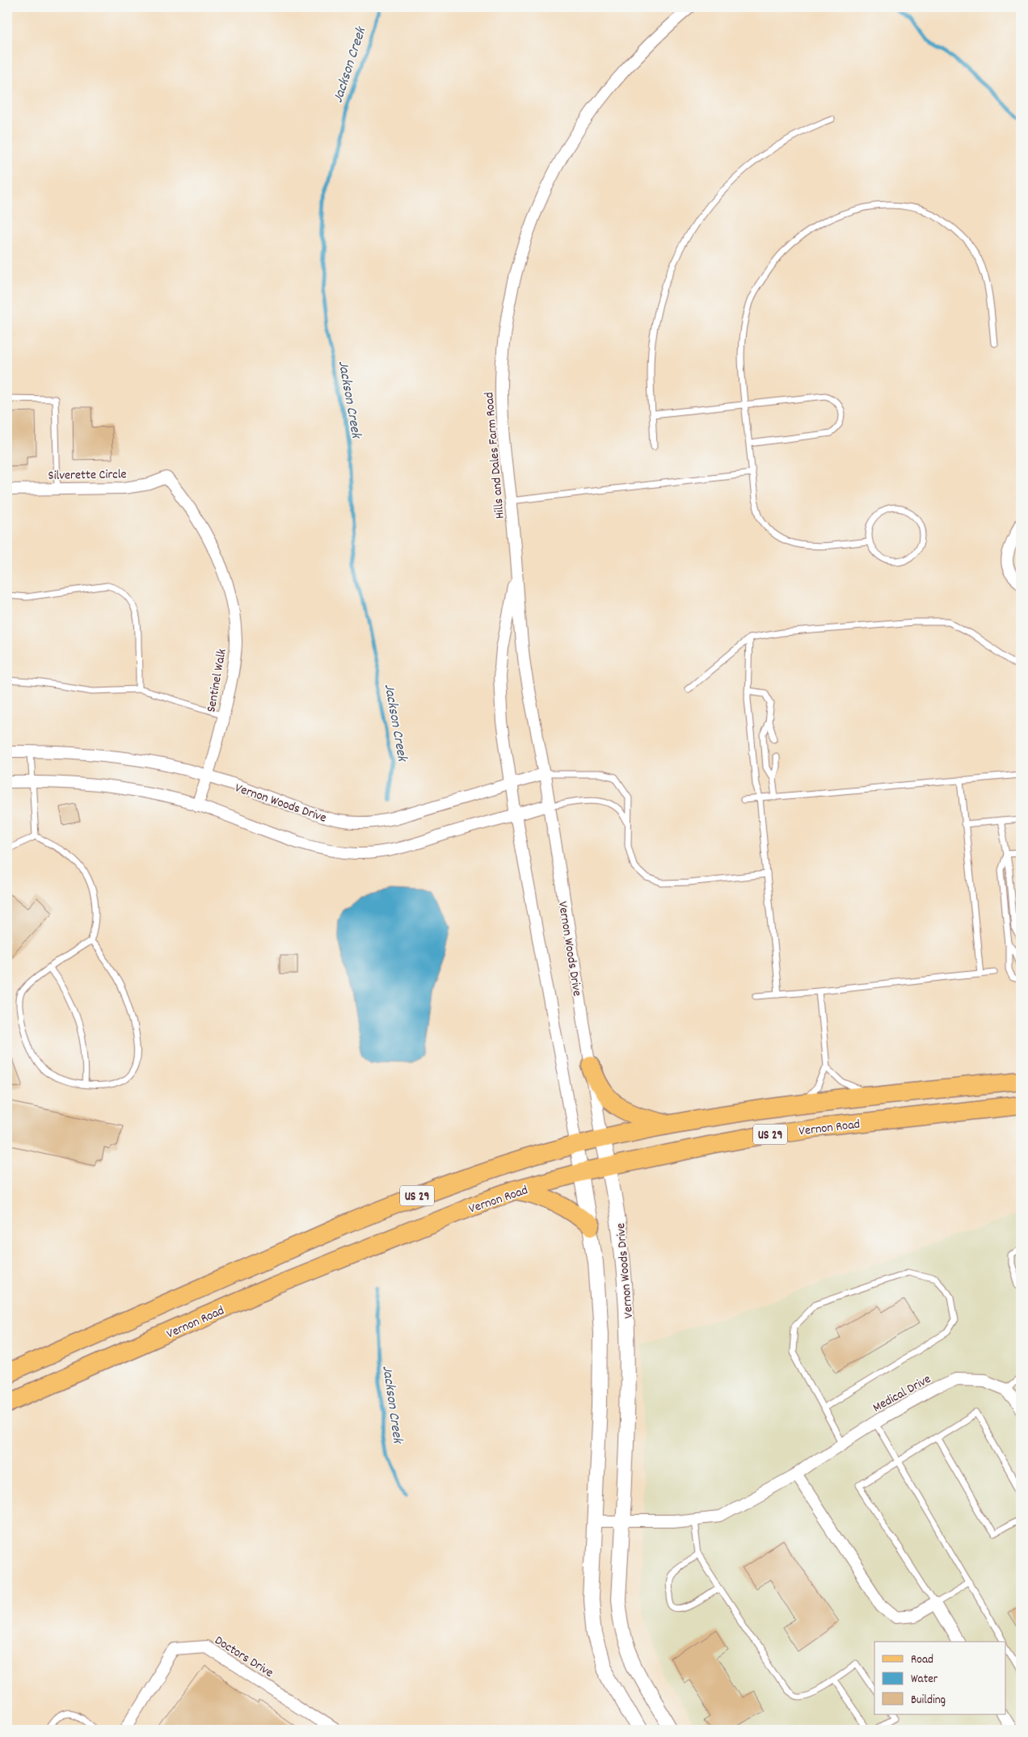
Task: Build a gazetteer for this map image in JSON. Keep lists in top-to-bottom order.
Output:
{
  "streets": {
    "main road": ["Vernon Road", "US 29"],
    "street": [
      "Hills and Dales Farm Road",
      "Silverette Circle",
      "Sentinel Walk",
      "Vernon Woods Drive",
      "Medical Drive",
      "Doctors Drive"
    ]
  },
  "crossings": [
    ["Hills and Dales Farm Road", "Vernon Woods Drive"],
    ["Silverette Circle", "Sentinel Walk"],
    ["Sentinel Walk", "Vernon Woods Drive"],
    ["Vernon Woods Drive", "Vernon Road"],
    ["Vernon Woods Drive", "Medical Drive"]
  ],
  "water": ["Jackson Creek"],
  "legend": ["Road", "Water", "Building"]
}
